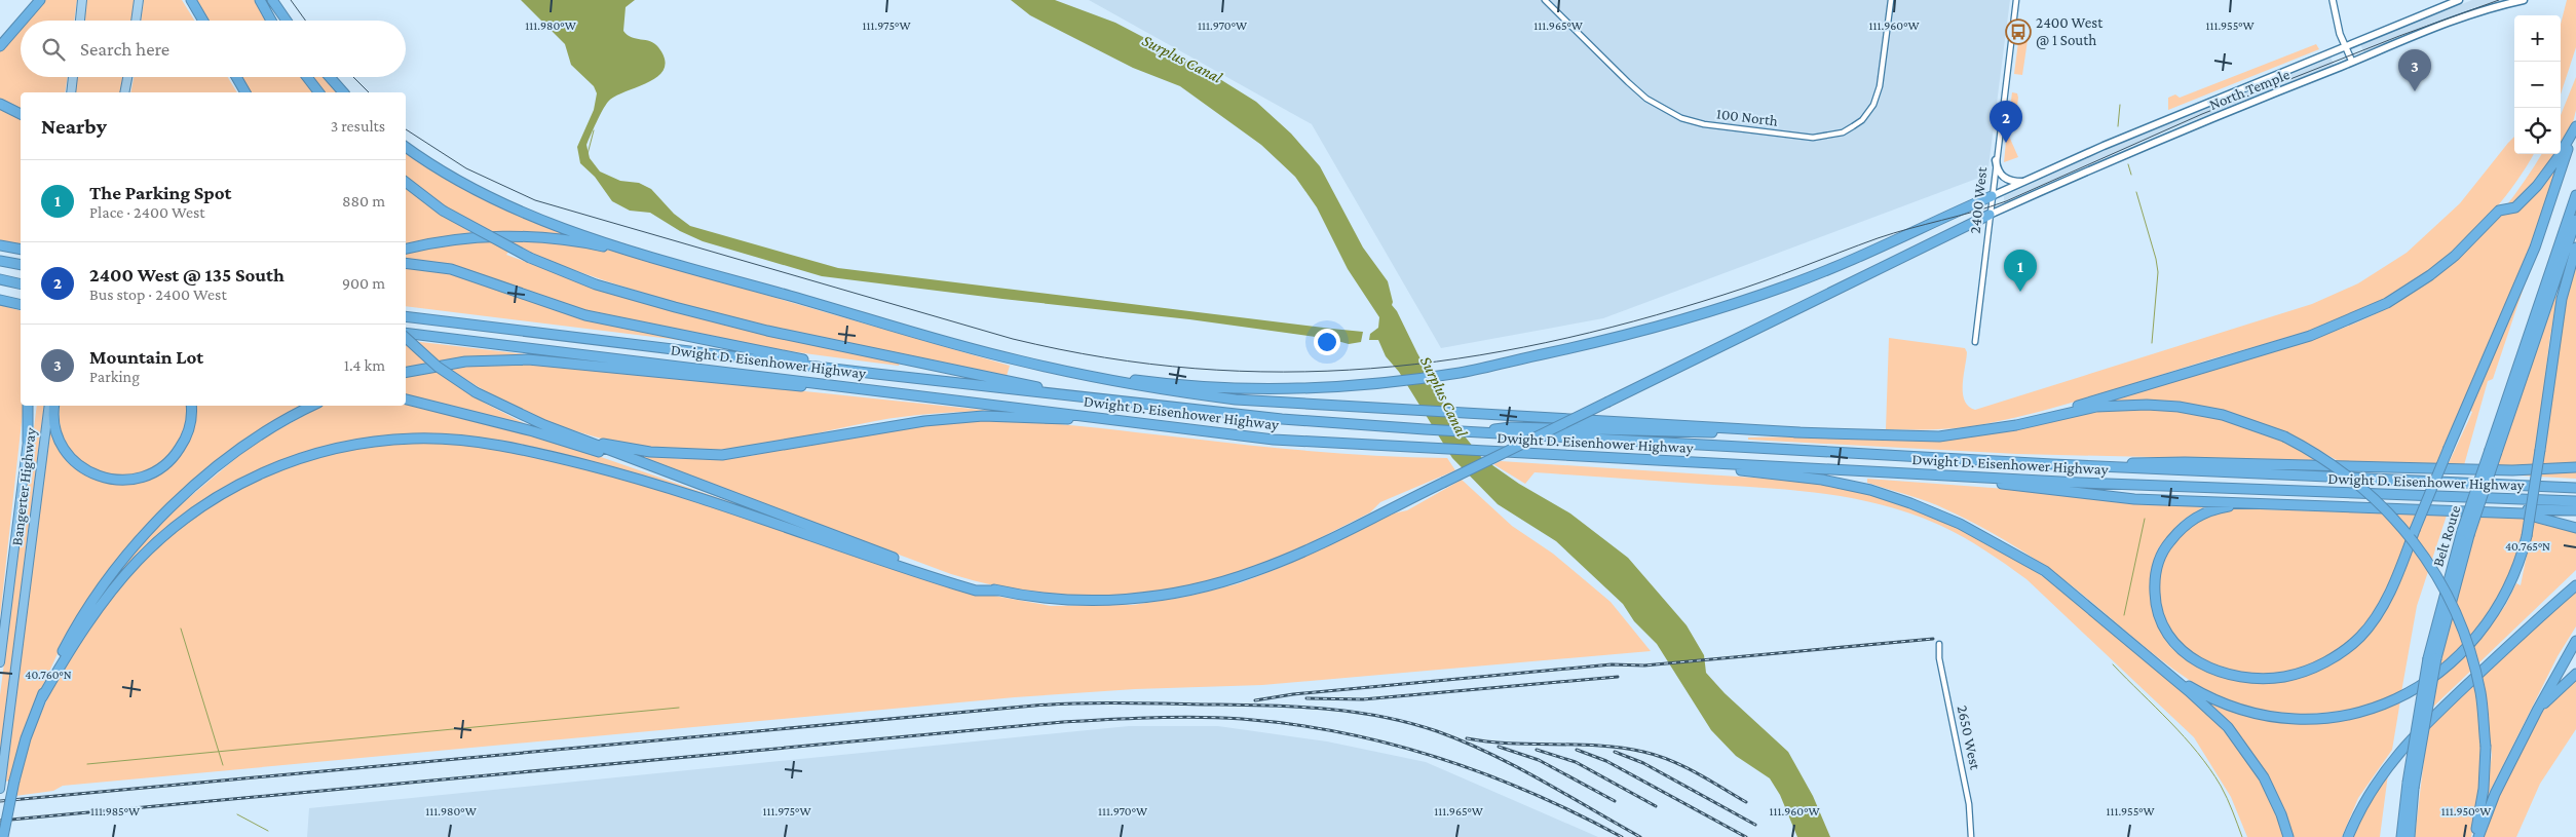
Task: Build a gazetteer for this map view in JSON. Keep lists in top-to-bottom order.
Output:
{
  "streets": {
    "highway": ["Dwight D. Eisenhower Highway", "Bangerter Highway", "Belt Route"],
    "main road": ["North Temple"],
    "street": ["100 North", "2400 West", "2650 West"]
  },
  "crossings": [
    ["North Temple", "2400 West"]
  ],
  "water": ["Surplus Canal"],
  "places": {
    "bus stop": ["2400 West @ 1 South"]
  },
  "page": {
    "map_buttons": ["+", "−"],
    "search": "Search here",
    "pins": ["3", "2", "1"],
    "heading": ["Nearby", "3 results"],
    "list": [
      {
        "mark": "1",
        "name": "The Parking Spot",
        "note": "Place · 2400 West",
        "value": "880 m"
      },
      {
        "mark": "2",
        "name": "2400 West @ 135 South",
        "note": "Bus stop · 2400 West",
        "value": "900 m"
      },
      {
        "mark": "3",
        "name": "Mountain Lot",
        "note": "Parking",
        "value": "1.4 km"
      }
    ]
  },
  "coordinates": [
    "111.980°W",
    "111.975°W",
    "111.970°W",
    "111.965°W",
    "111.960°W",
    "111.955°W",
    "40.765°N",
    "40.760°N",
    "111.985°W",
    "111.950°W"
  ]
}
